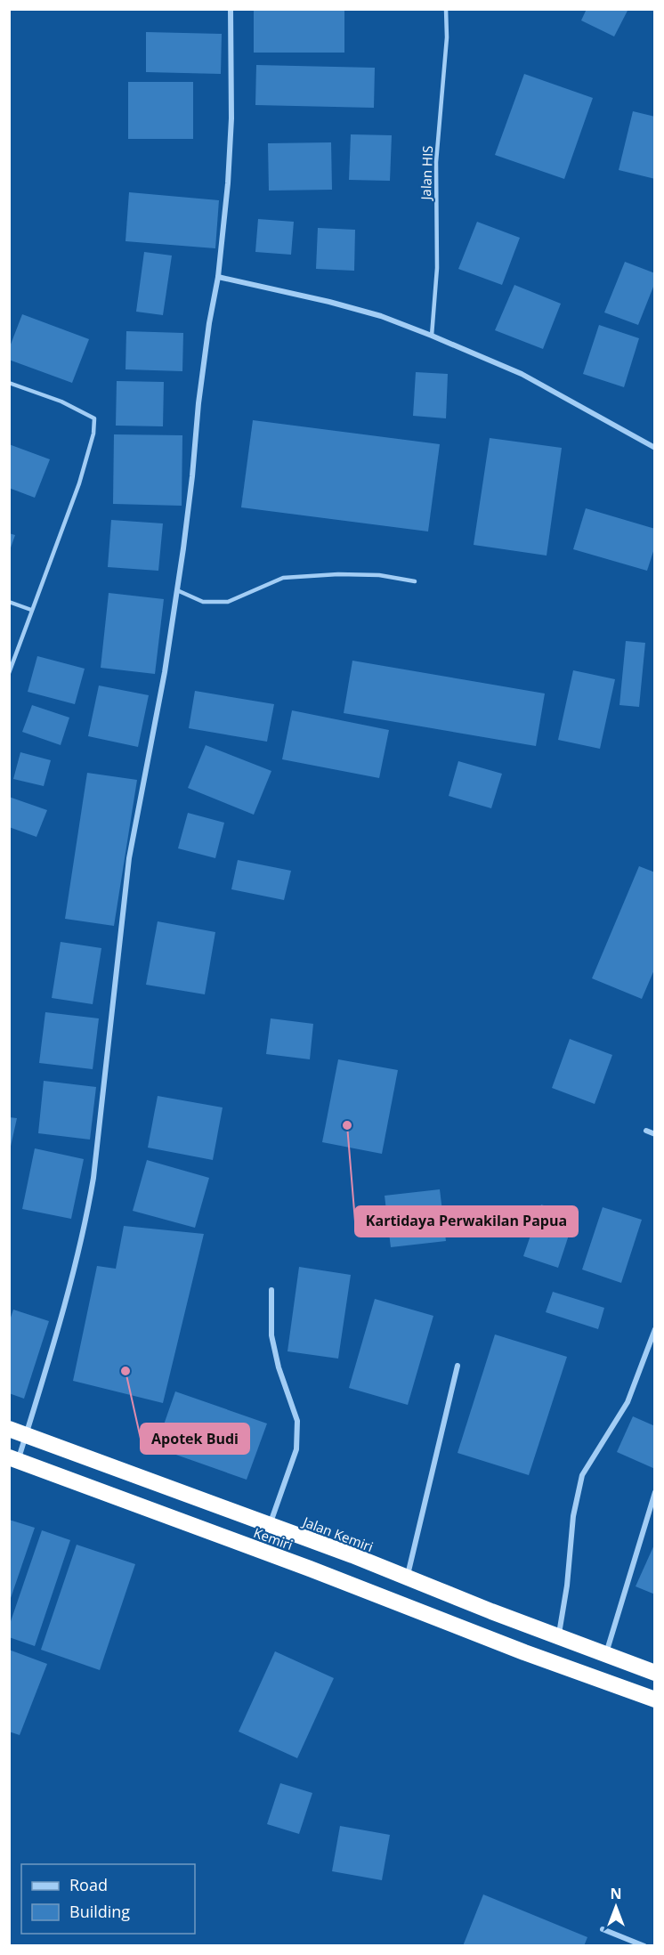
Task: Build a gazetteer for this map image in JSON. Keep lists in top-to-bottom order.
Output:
{
  "streets": {
    "highway": ["Jalan Kemiri", "Kemiri"],
    "lane": ["Jalan HIS"]
  },
  "places": ["Kartidaya Perwakilan Papua", "Apotek Budi"],
  "legend": ["Road", "Building"],
  "north": "top"
}
